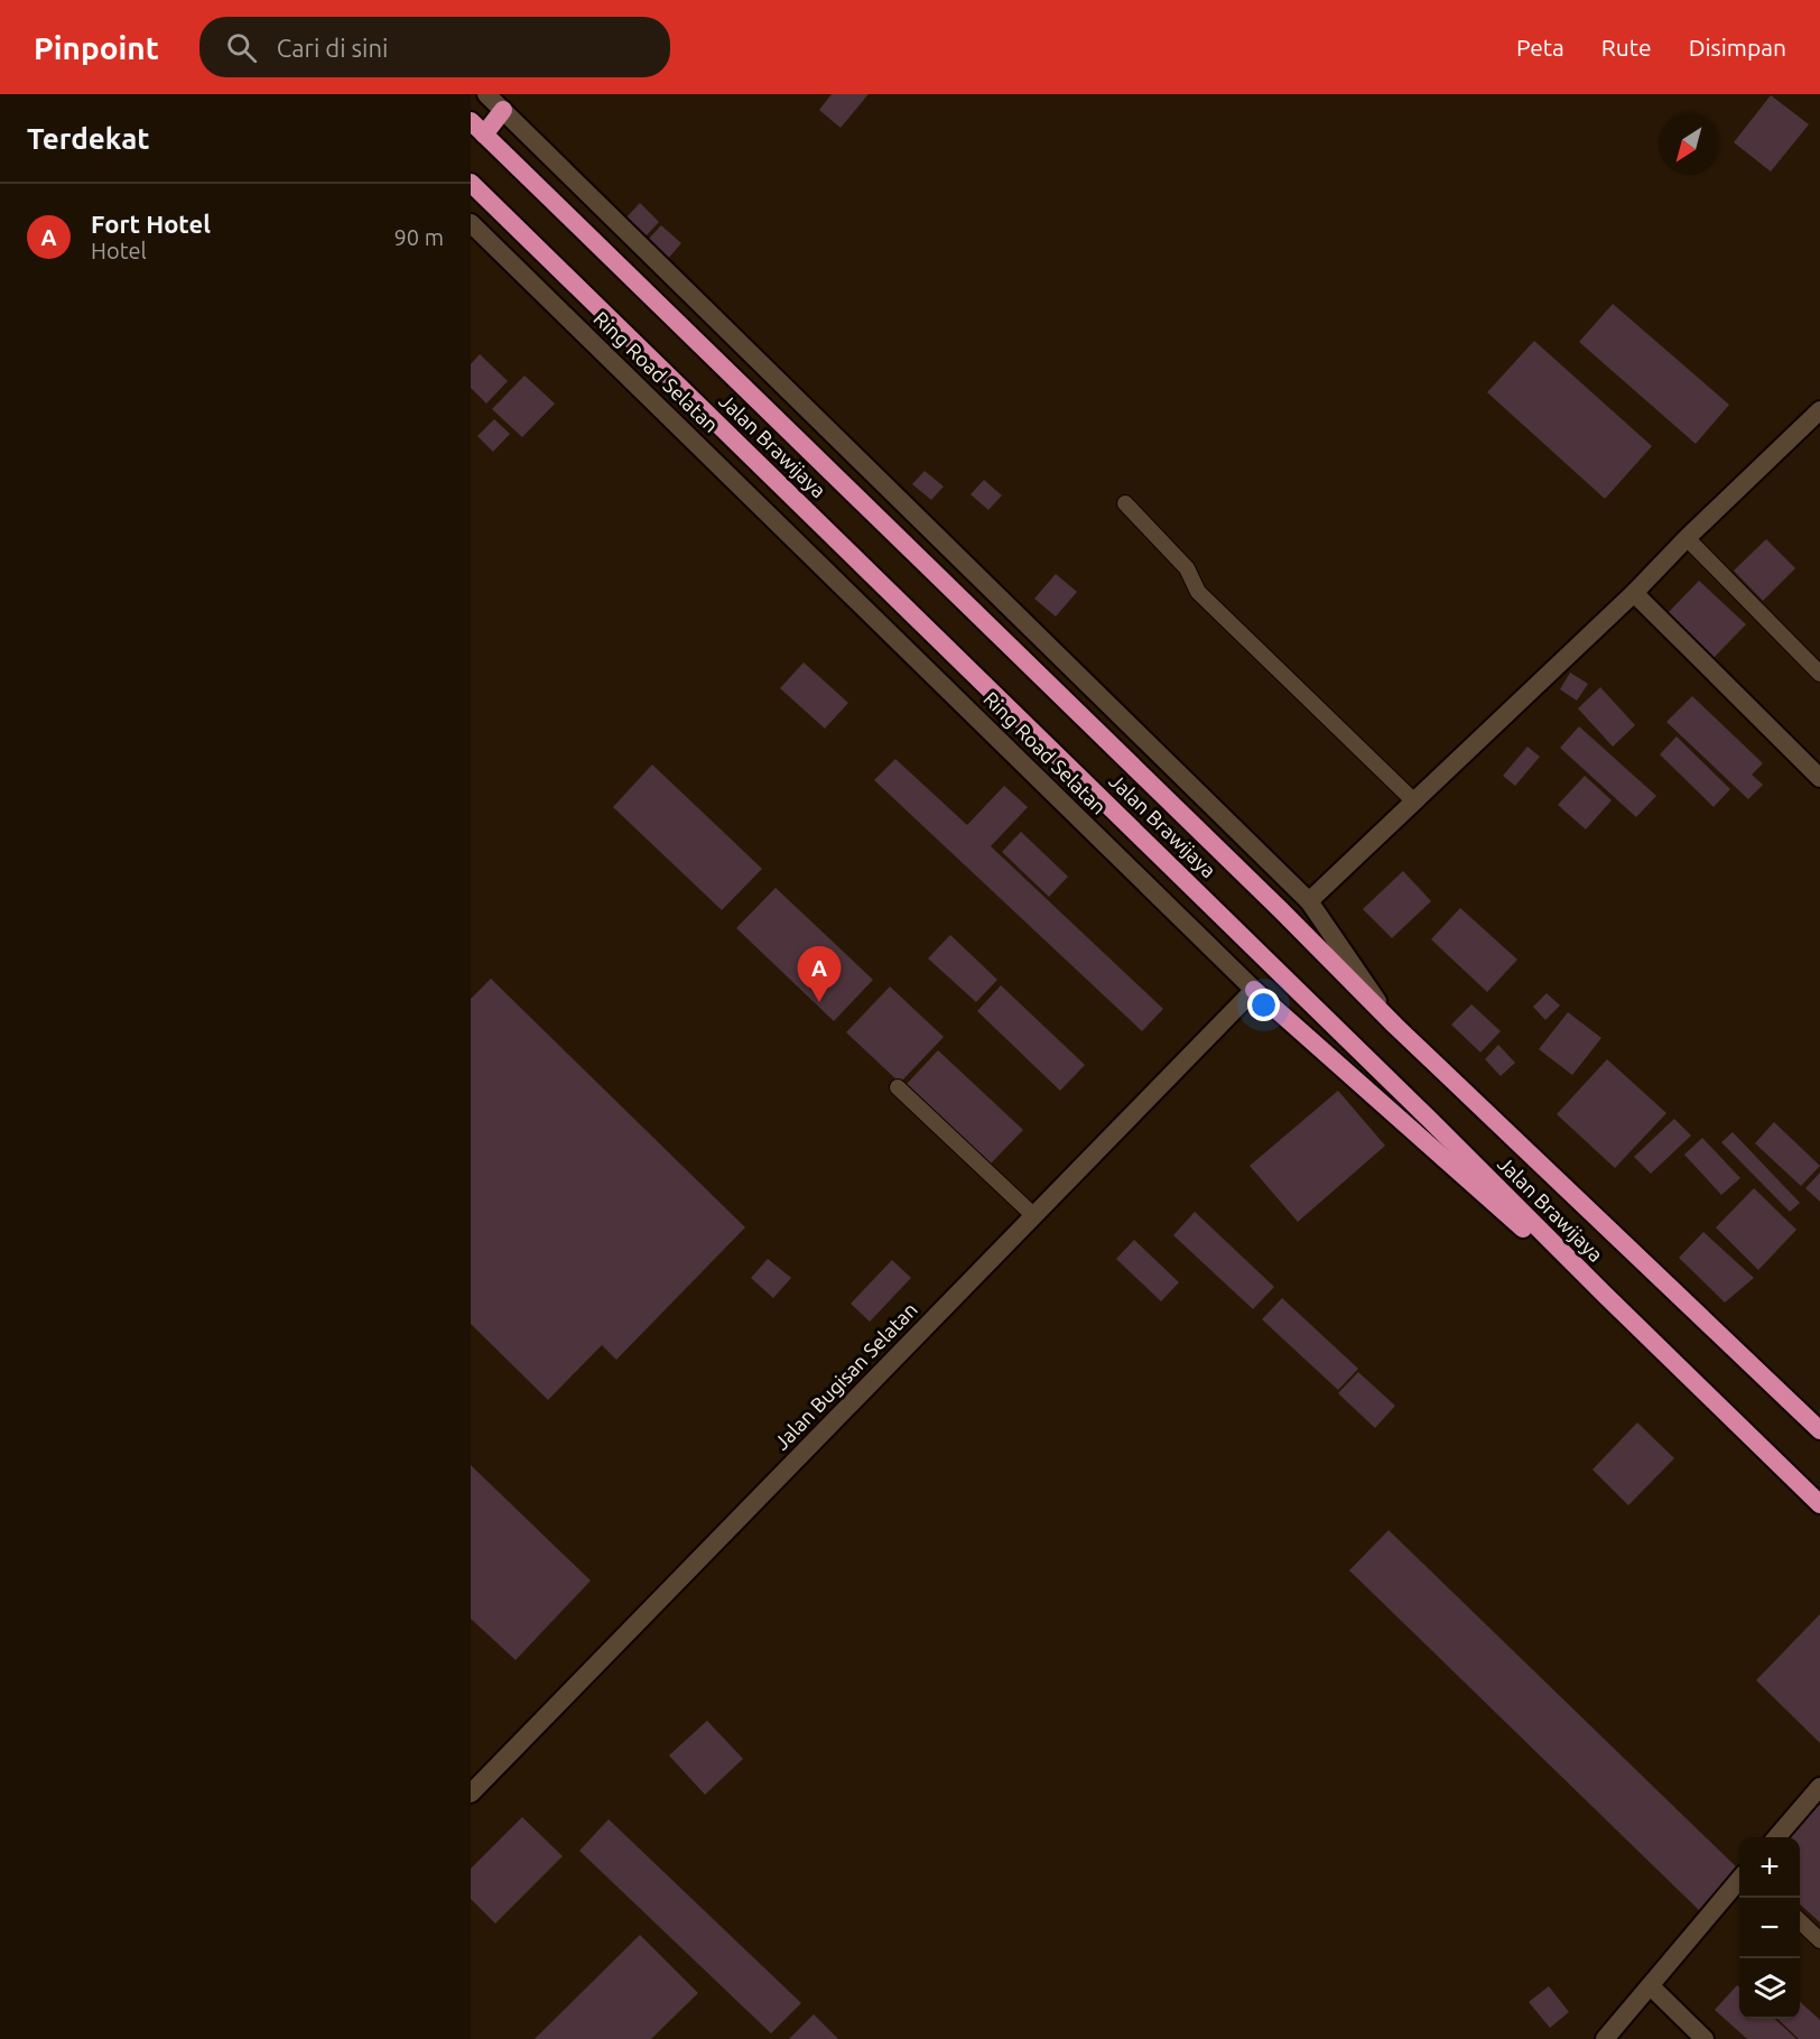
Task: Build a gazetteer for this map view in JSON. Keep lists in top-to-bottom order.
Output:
{
  "streets": {
    "highway": ["Ring Road Selatan", "Jalan Brawijaya"],
    "street": ["Jalan Bugisan Selatan"]
  },
  "crossings": [
    ["Ring Road Selatan", "Jalan Brawijaya"],
    ["Ring Road Selatan", "Jalan Bugisan Selatan"]
  ],
  "north": "bottom left",
  "page": {
    "header": "Pinpoint",
    "search": "Cari di sini",
    "nav": ["Peta", "Rute", "Disimpan"],
    "heading": "Terdekat",
    "list": [
      {
        "mark": "A",
        "name": "Fort Hotel",
        "note": "Hotel",
        "value": "90 m"
      }
    ],
    "pins": "A",
    "map_buttons": ["+", "−"]
  }
}
